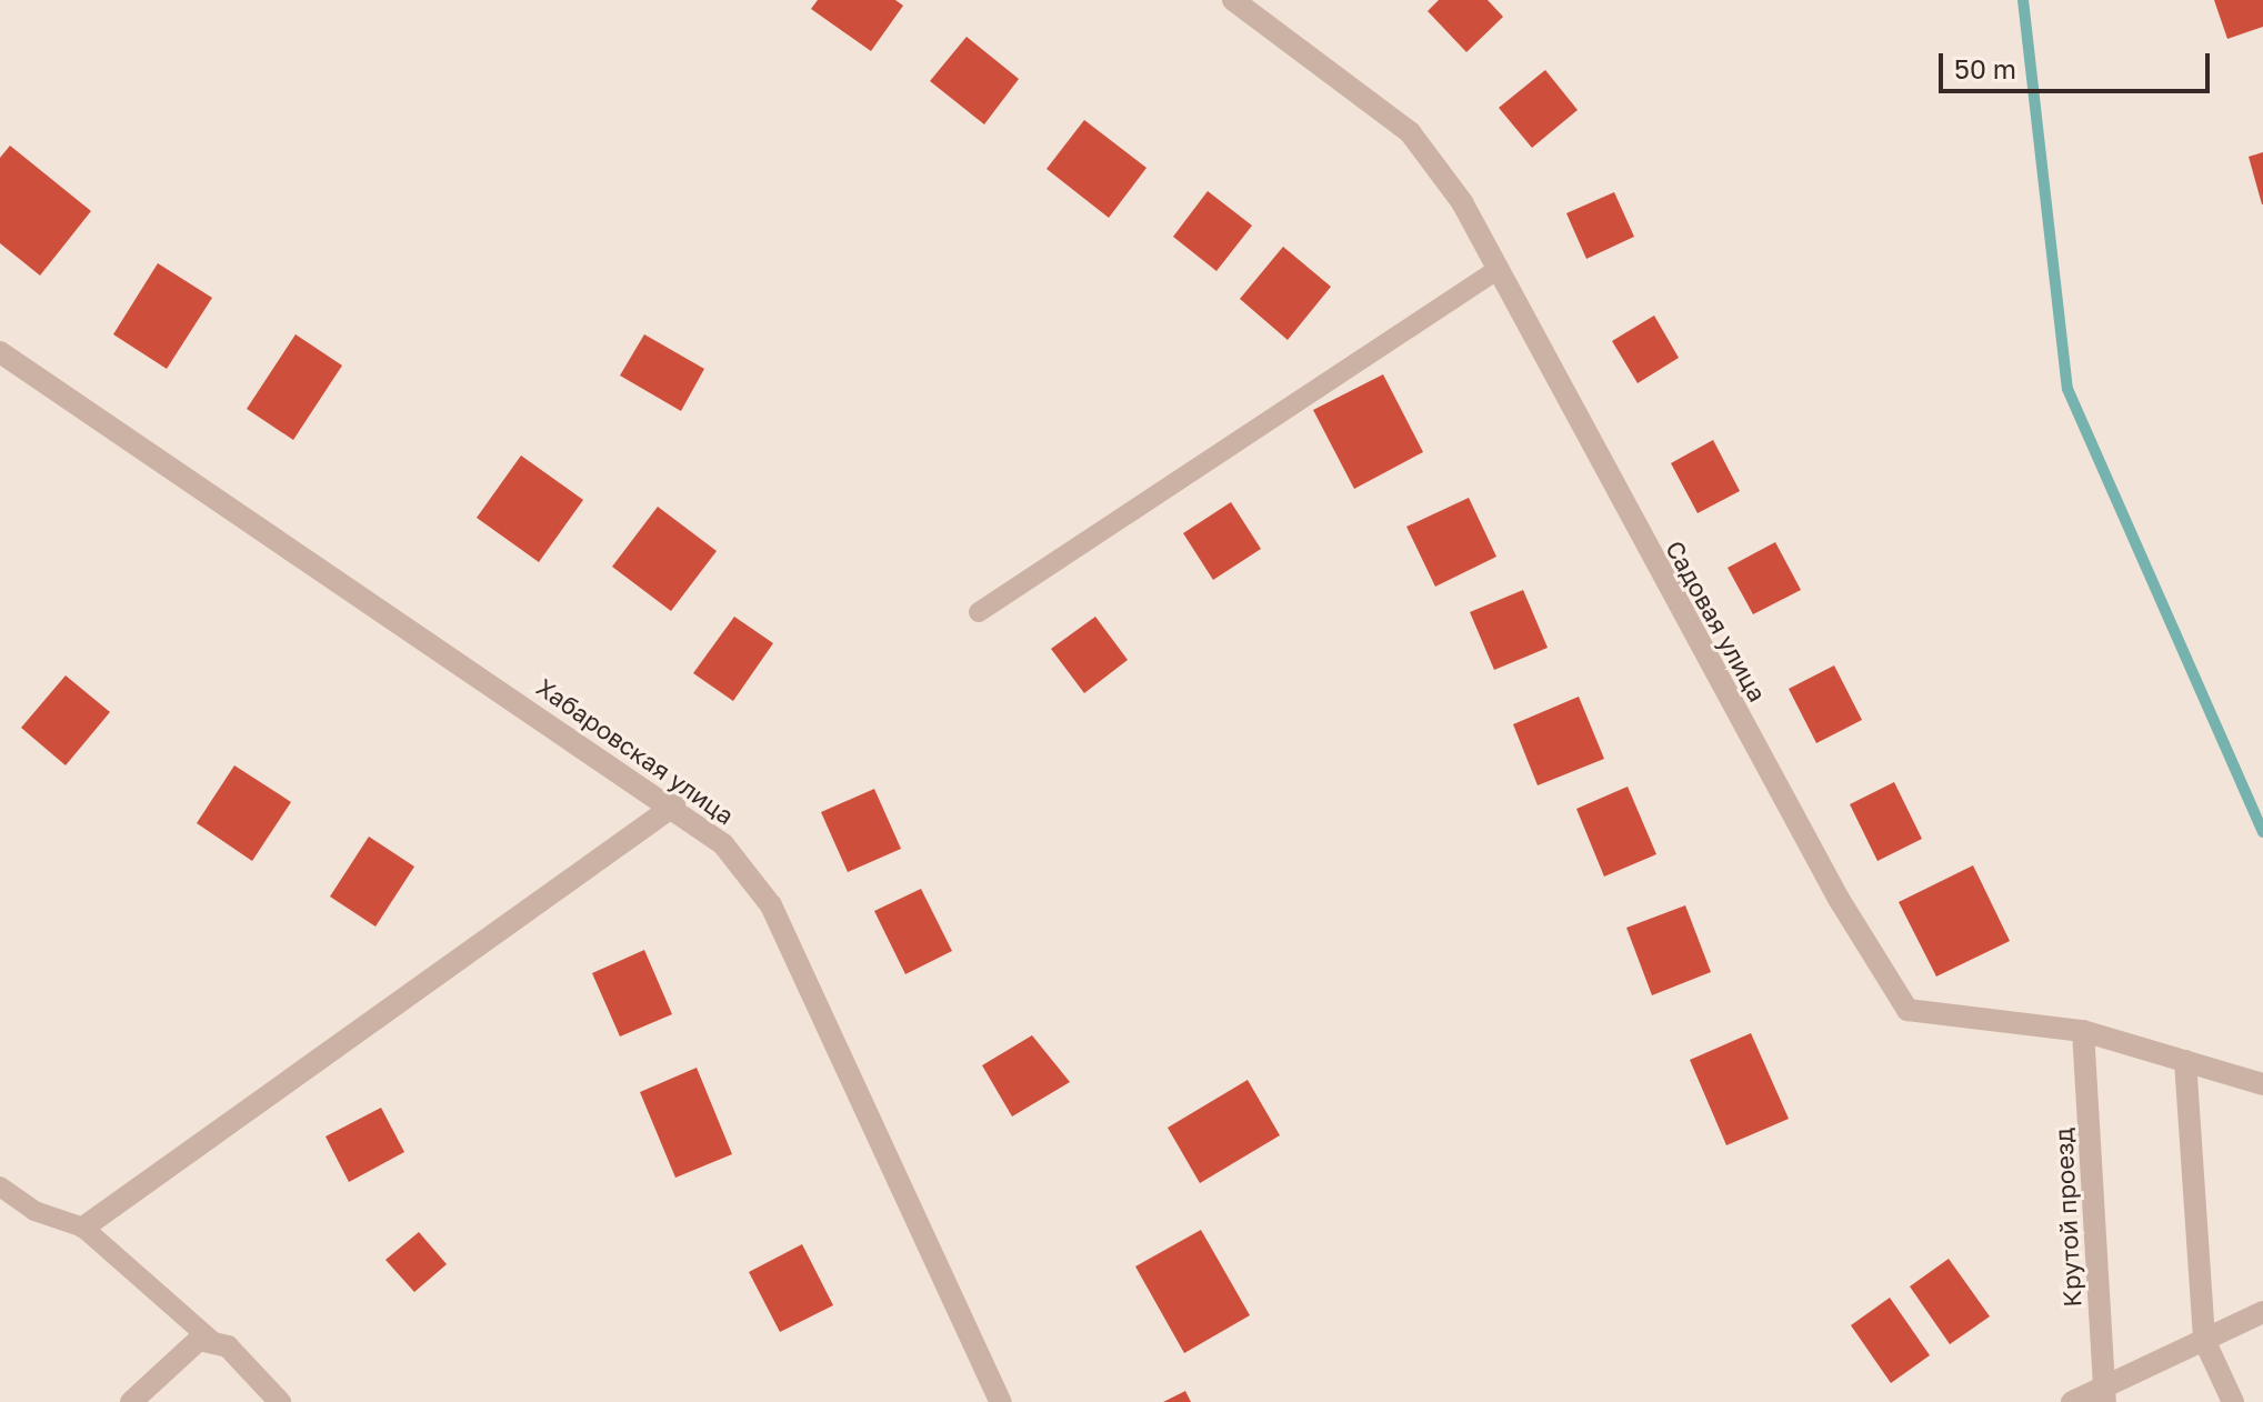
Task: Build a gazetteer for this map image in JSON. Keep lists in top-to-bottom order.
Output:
{
  "streets": {
    "street": ["Садовая улица", "Хабаровская улица", "Крутой проезд"]
  },
  "crossings": [
    ["Садовая улица", "Крутой проезд"]
  ],
  "scale_bar": "50 m"
}
